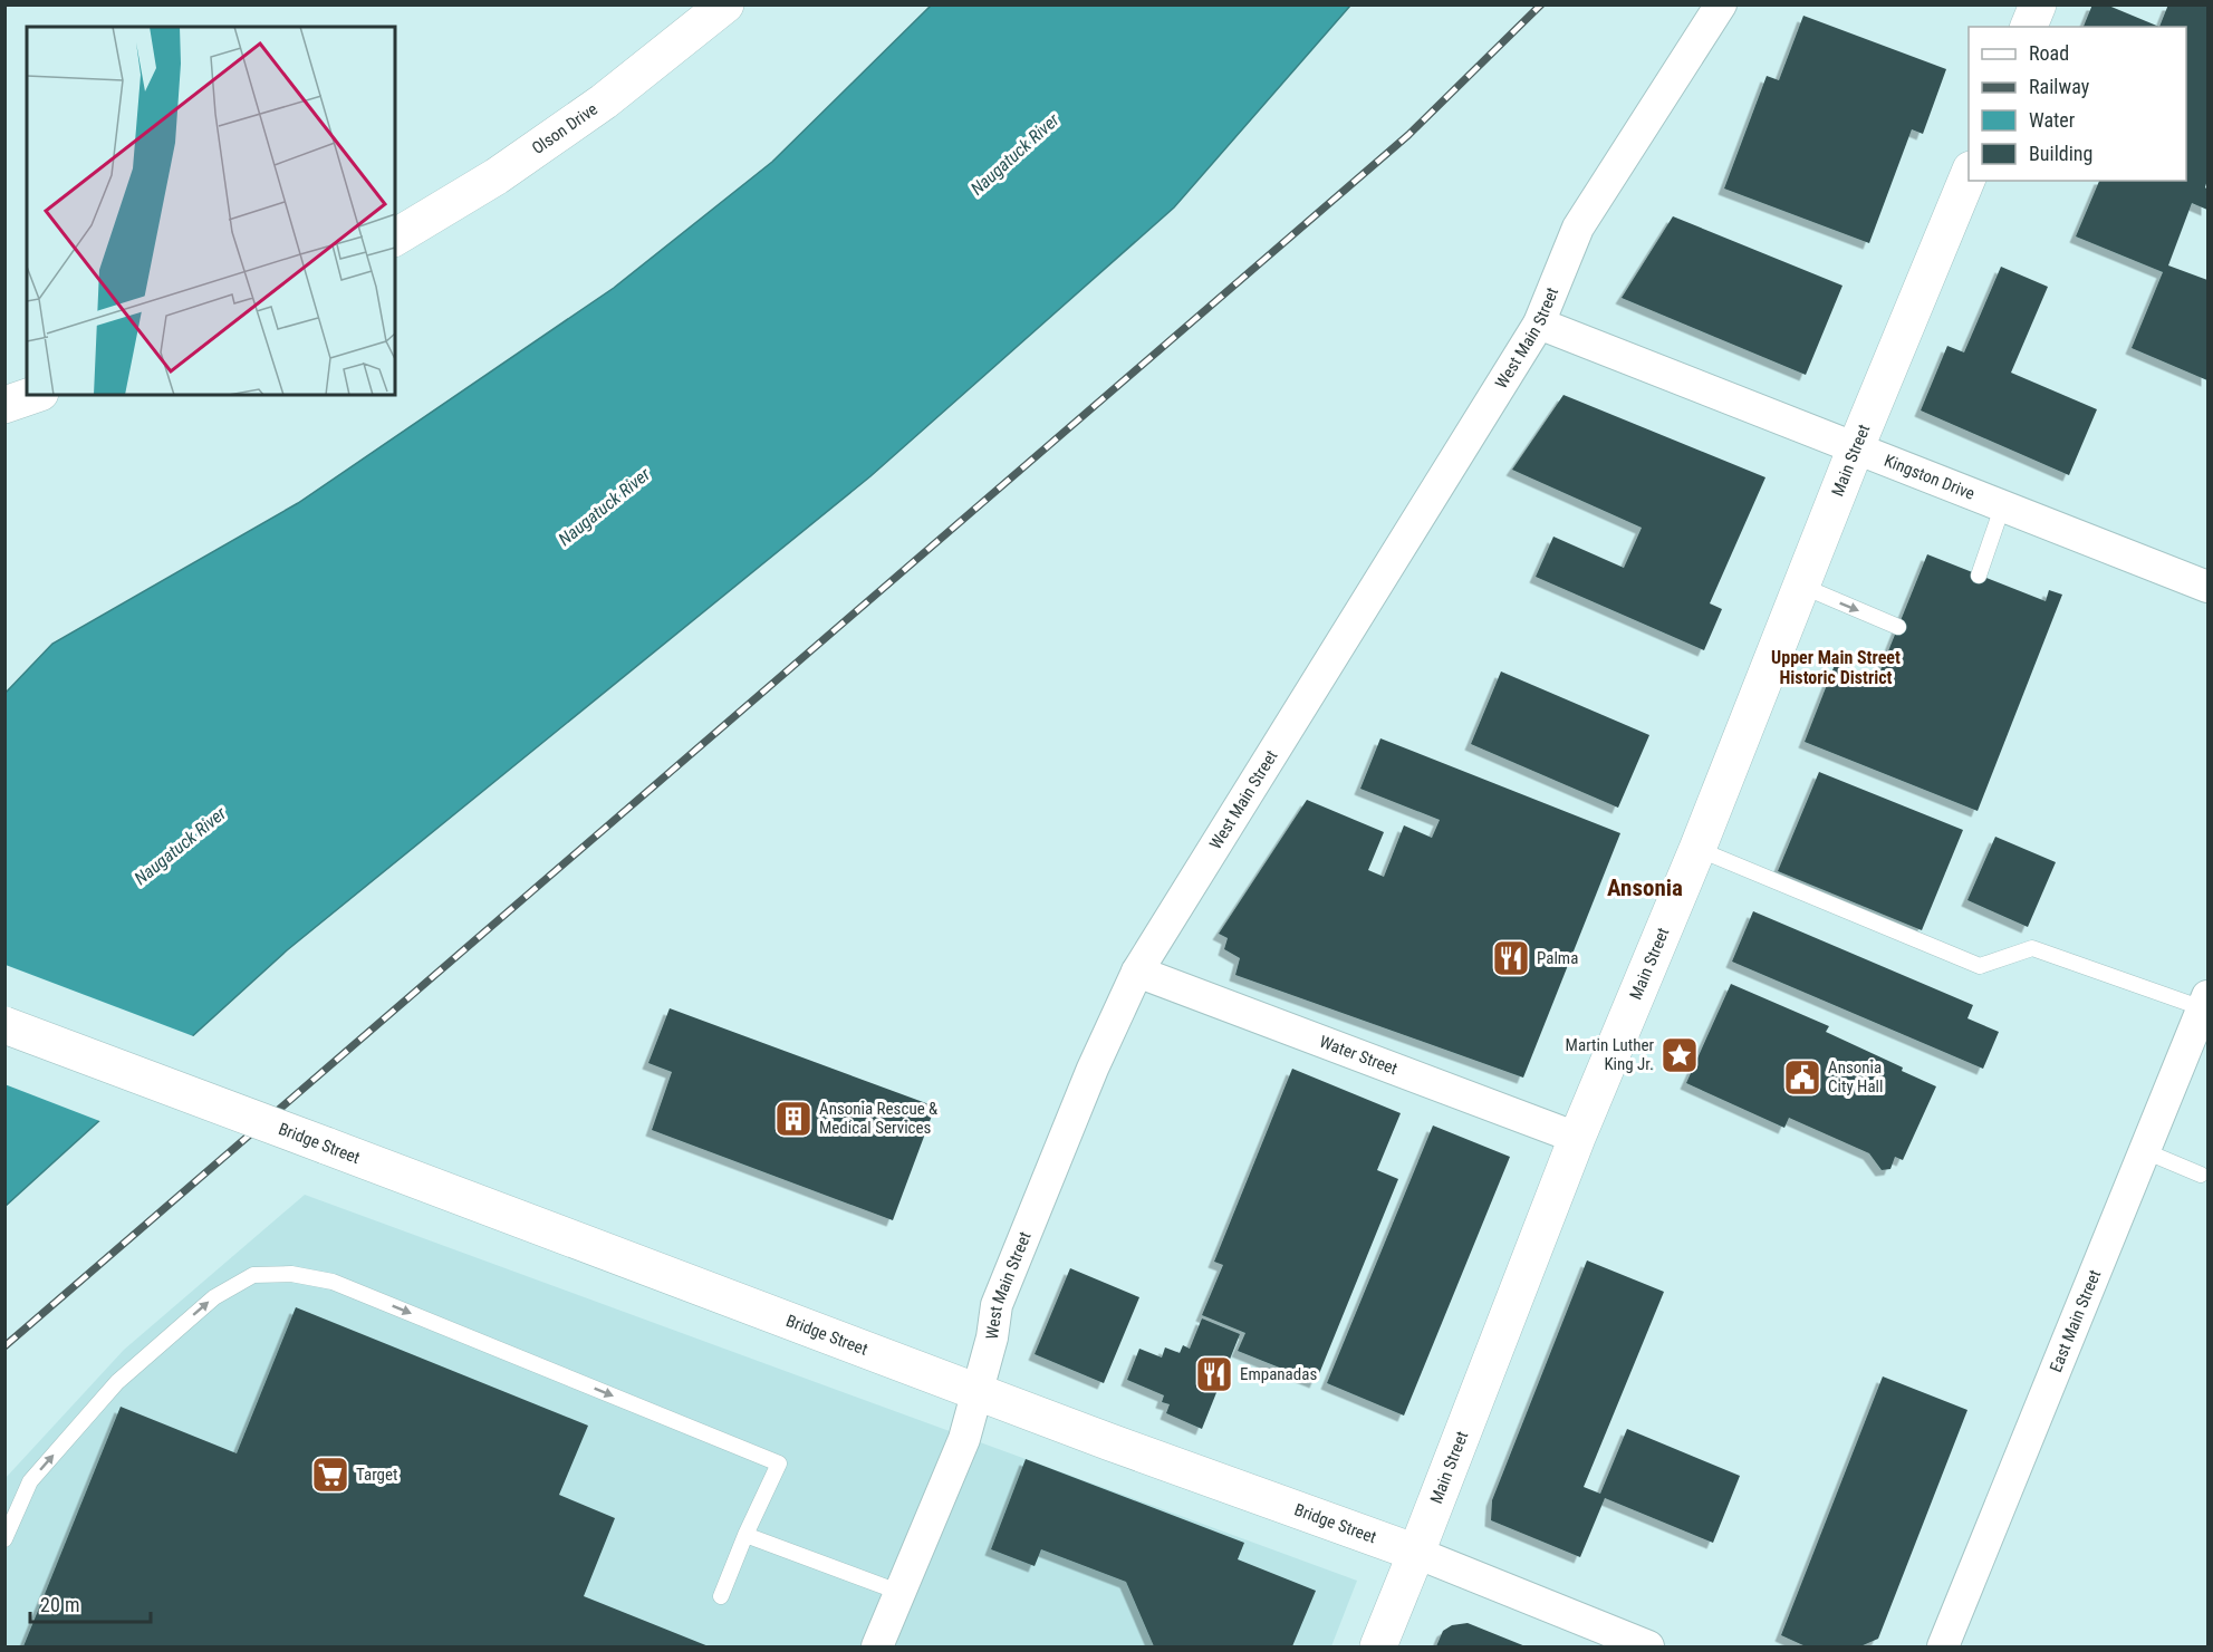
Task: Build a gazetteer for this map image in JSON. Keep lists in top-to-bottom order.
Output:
{
  "streets": {
    "main road": ["Olson Drive", "Main Street", "Bridge Street"],
    "street": [
      "West Main Street",
      "Kingston Drive",
      "Water Street",
      "East Main Street"
    ]
  },
  "crossings": [
    ["West Main Street", "Kingston Drive"],
    ["West Main Street", "Water Street"],
    ["West Main Street", "Bridge Street"],
    ["Main Street", "Kingston Drive"],
    ["Main Street", "Water Street"],
    ["Main Street", "Bridge Street"]
  ],
  "districts": ["Upper Main Street Historic District", "Ansonia"],
  "water": ["Naugatuck River"],
  "places": {
    "restaurant": ["Palma", "Empanadas"],
    "place": ["Martin Luther King Jr."],
    "public building": ["Ansonia City Hall"],
    "building": ["Ansonia Rescue & Medical Services"],
    "supermarket": ["Target"]
  },
  "legend": [
    "Road",
    "Railway",
    "Water",
    "Building"
  ],
  "scale_bar": "20 m"
}
